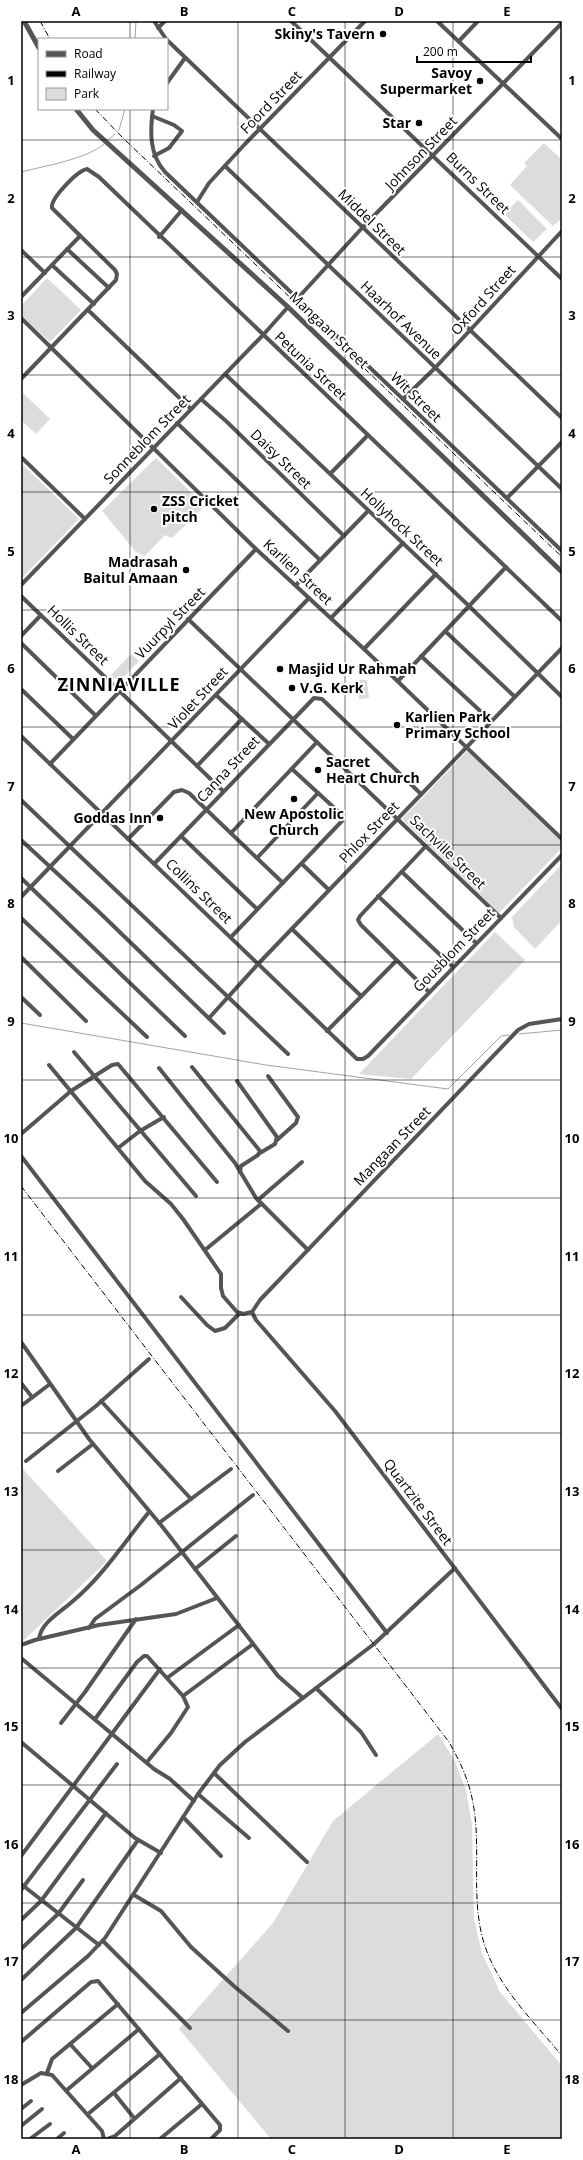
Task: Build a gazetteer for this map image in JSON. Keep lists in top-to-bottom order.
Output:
{
  "streets": {
    "street": [
      "Foord Street",
      "Johnson Street",
      "Burns Street",
      "Middel Street",
      "Oxford Street",
      "Haarhof Avenue",
      "Mangaan Street",
      "Petunia Street",
      "Wit Street",
      "Sonneblom Street",
      "Daisy Street",
      "Hollyhock Street",
      "Karlien Street",
      "Vuurpyl Street",
      "Hollis Street",
      "Violet Street",
      "Canna Street",
      "Phlox Street",
      "Sachville Street",
      "Collins Street",
      "Gousblom Street",
      "Quartzite Street"
    ]
  },
  "crossings": [
    ["Foord Street", "Burns Street"],
    ["Foord Street", "Middel Street"],
    ["Foord Street", "Haarhof Avenue"],
    ["Foord Street", "Wit Street"],
    ["Johnson Street", "Burns Street"],
    ["Johnson Street", "Middel Street"],
    ["Johnson Street", "Haarhof Avenue"],
    ["Johnson Street", "Wit Street"],
    ["Burns Street", "Oxford Street"],
    ["Middel Street", "Oxford Street"],
    ["Oxford Street", "Haarhof Avenue"],
    ["Oxford Street", "Wit Street"],
    ["Mangaan Street", "Sonneblom Street"],
    ["Mangaan Street", "Quartzite Street"],
    ["Petunia Street", "Sonneblom Street"],
    ["Sonneblom Street", "Daisy Street"],
    ["Sonneblom Street", "Hollyhock Street"],
    ["Sonneblom Street", "Karlien Street"],
    ["Hollyhock Street", "Phlox Street"],
    ["Karlien Street", "Vuurpyl Street"],
    ["Karlien Street", "Violet Street"],
    ["Karlien Street", "Phlox Street"],
    ["Vuurpyl Street", "Hollis Street"],
    ["Vuurpyl Street", "Sachville Street"],
    ["Vuurpyl Street", "Collins Street"],
    ["Hollis Street", "Violet Street"],
    ["Hollis Street", "Canna Street"],
    ["Violet Street", "Sachville Street"],
    ["Violet Street", "Collins Street"],
    ["Canna Street", "Phlox Street"],
    ["Canna Street", "Sachville Street"],
    ["Canna Street", "Collins Street"],
    ["Phlox Street", "Sachville Street"],
    ["Phlox Street", "Collins Street"],
    ["Sachville Street", "Gousblom Street"],
    ["Collins Street", "Gousblom Street"]
  ],
  "districts": ["ZINNIAVILLE"],
  "places": [
    "Skiny's Tavern",
    "Savoy Supermarket",
    "Star",
    "ZSS Cricket pitch",
    "Madrasah Baitul Amaan",
    "Masjid Ur Rahmah",
    "V.G. Kerk",
    "Karlien Park Primary School",
    "Sacret Heart Church",
    "New Apostolic Church",
    "Goddas Inn"
  ],
  "legend": ["Road", "Railway", "Park"],
  "scale_bar": "200 m",
  "grid": {
    "columns": [
      "A",
      "B",
      "C",
      "D",
      "E"
    ],
    "rows": [
      "1",
      "2",
      "3",
      "4",
      "5",
      "6",
      "7",
      "8",
      "9",
      "10",
      "11",
      "12",
      "13",
      "14",
      "15",
      "16",
      "17",
      "18"
    ]
  }
}
